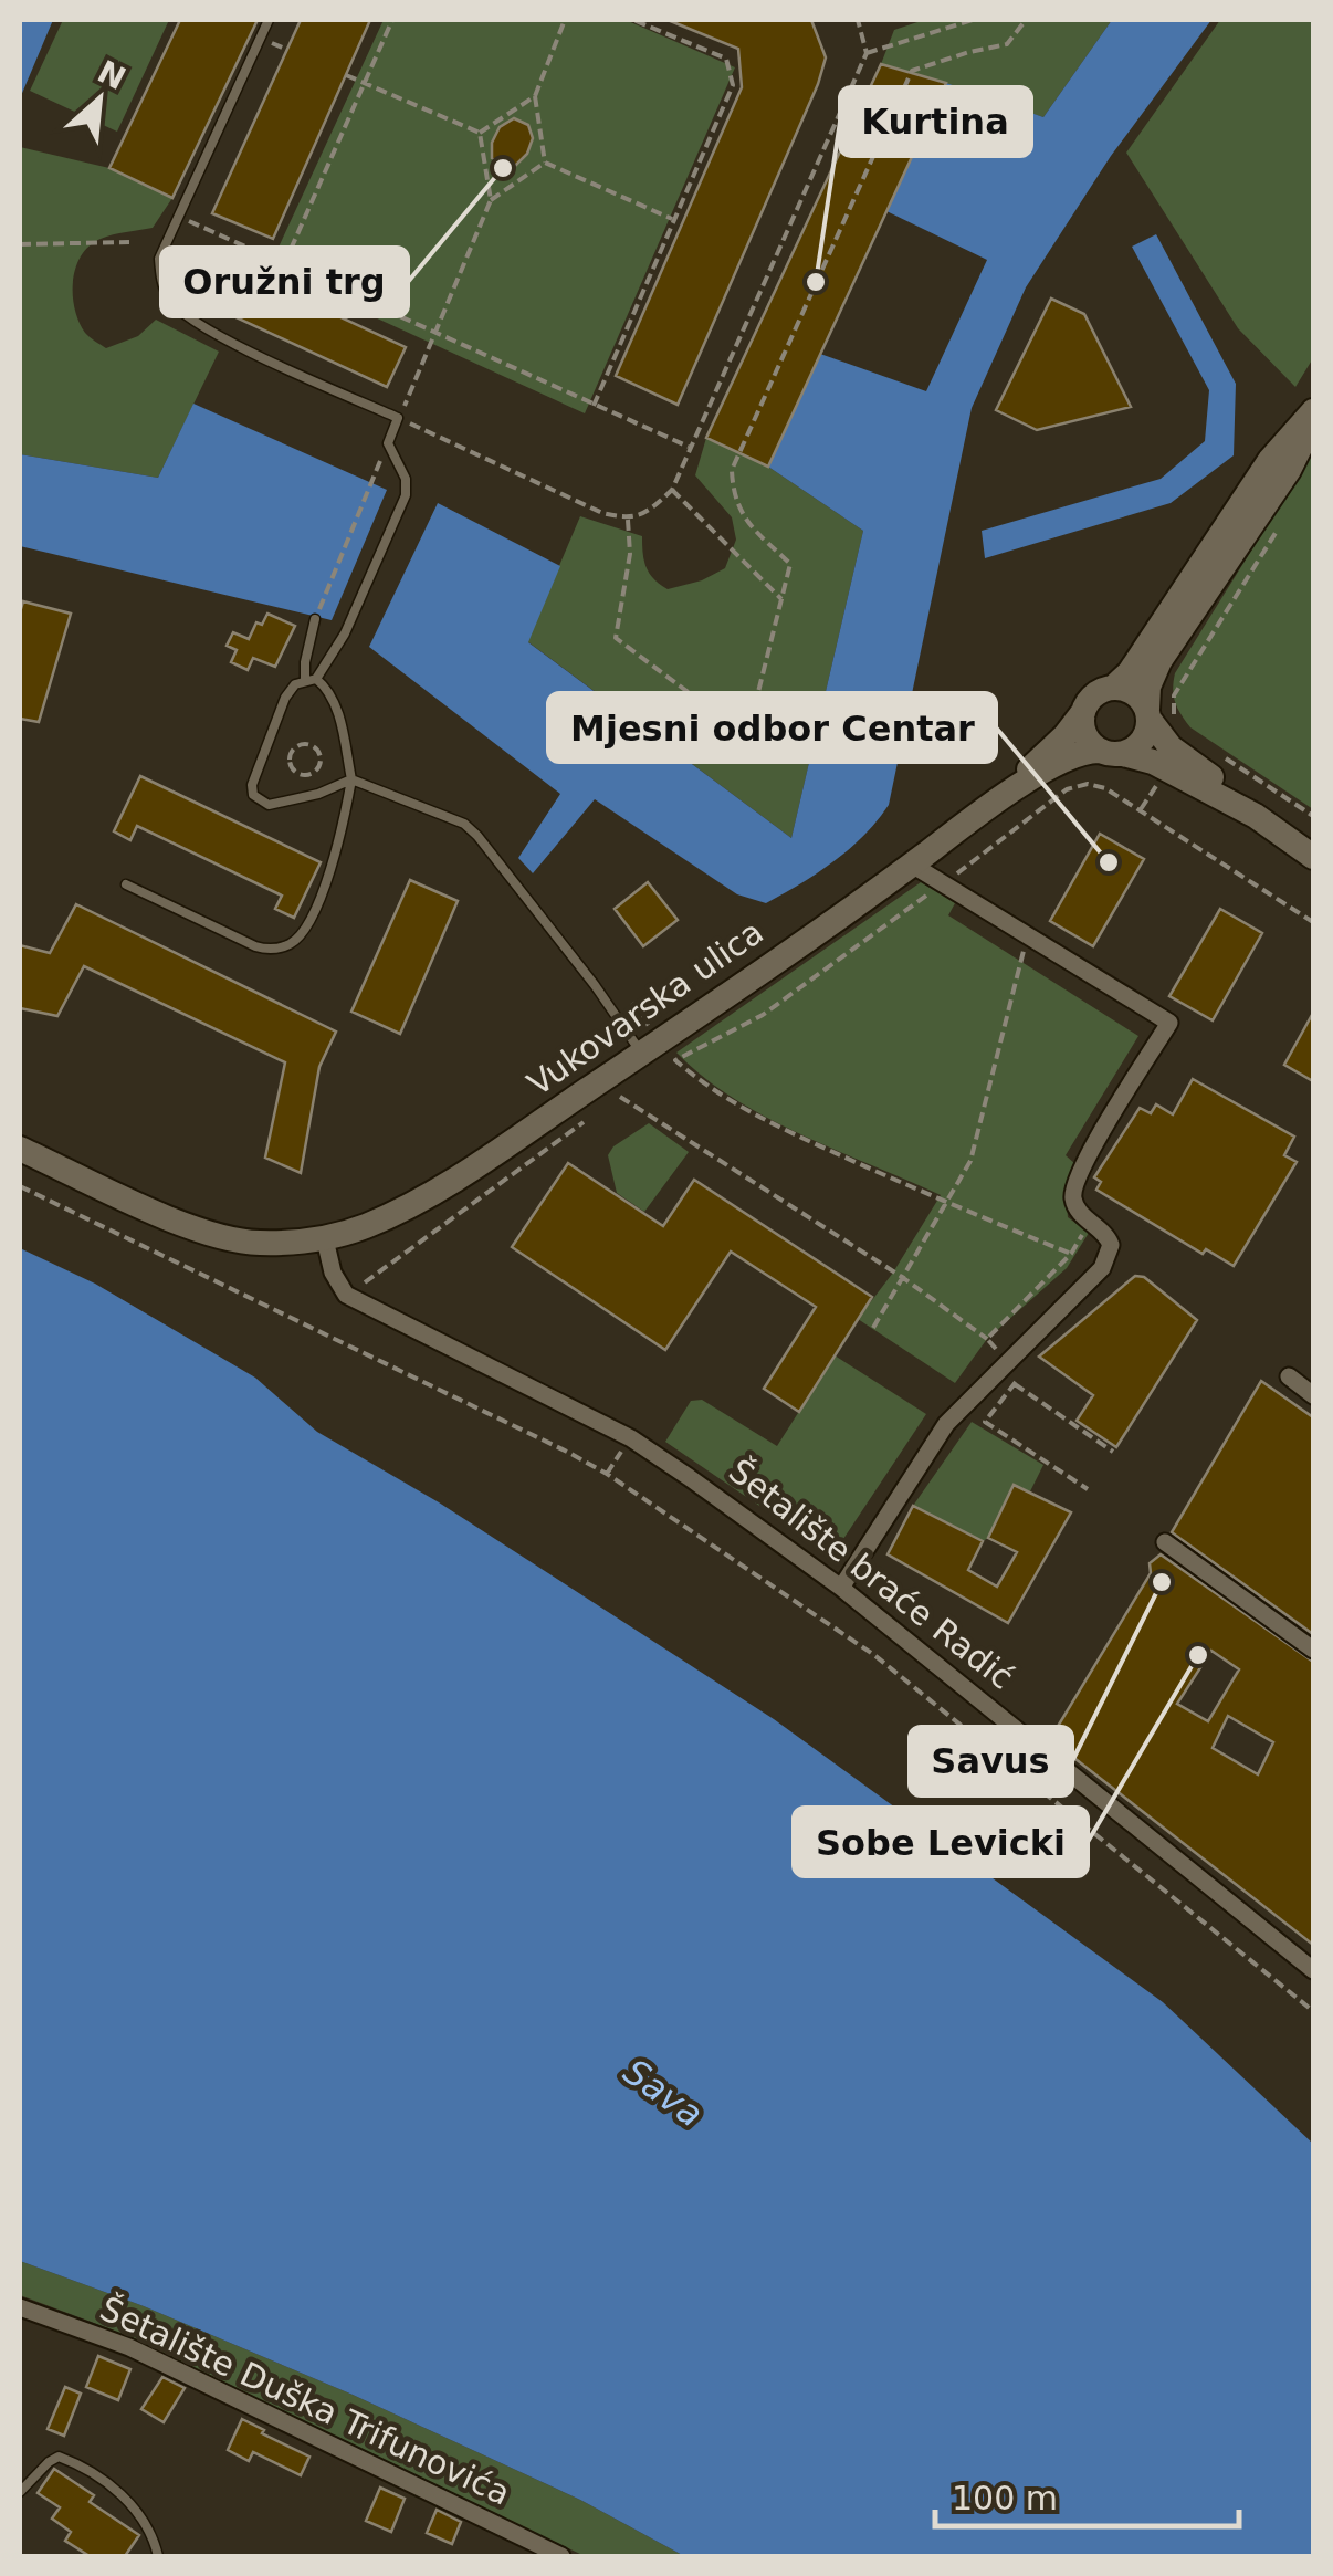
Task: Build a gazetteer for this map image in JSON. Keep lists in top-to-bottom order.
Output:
{
  "streets": {
    "main road": ["Vukovarska ulica"],
    "street": ["Šetalište braće Radić", "Šetalište Duška Trifunovića"]
  },
  "water": ["Sava"],
  "places": [
    "Oružni trg",
    "Kurtina",
    "Mjesni odbor Centar",
    "Savus",
    "Sobe Levicki"
  ],
  "scale_bar": "100 m",
  "north": "top right"
}
